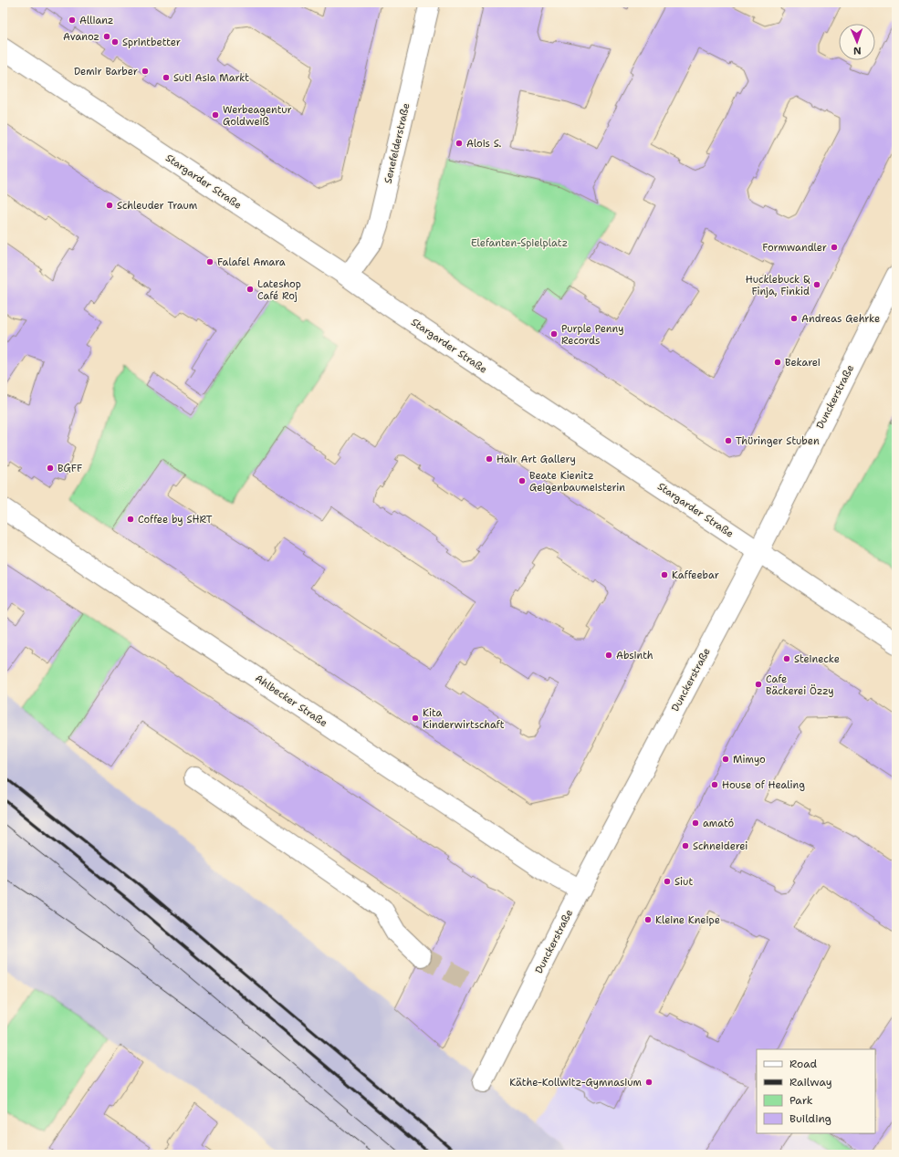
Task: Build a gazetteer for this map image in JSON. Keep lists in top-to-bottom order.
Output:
{
  "streets": {
    "street": [
      "Senefelderstraße",
      "Stargarder Straße",
      "Dunckerstraße",
      "Ahlbecker Straße"
    ]
  },
  "crossings": [
    ["Senefelderstraße", "Stargarder Straße"],
    ["Stargarder Straße", "Dunckerstraße"],
    ["Dunckerstraße", "Ahlbecker Straße"]
  ],
  "parks": ["Elefanten-Spielplatz"],
  "places": [
    "Allianz",
    "Avanoz",
    "Sprintbetter",
    "Demir Barber",
    "Suti Asia Markt",
    "Werbeagentur Goldweiß",
    "Alois S.",
    "Schleuder Traum",
    "Formwandler",
    "Falafel Amara",
    "Hucklebuck & Finja, Finkid",
    "Lateshop Café Roj",
    "Andreas Gehrke",
    "Purple Penny Records",
    "Bekarei",
    "Thüringer Stuben",
    "Hair Art Gallery",
    "BGFF",
    "Beate Kienitz Geigenbaumeisterin",
    "Coffee by SHRT",
    "Kaffeebar",
    "Absinth",
    "Steinecke",
    "Cafe Bäckerei Özzy",
    "Kita Kinderwirtschaft",
    "Mimyo",
    "House of Healing",
    "amató",
    "Schneiderei",
    "Siut",
    "Kleine Kneipe",
    "Käthe-Kollwitz-Gymnasium"
  ],
  "legend": [
    "Road",
    "Railway",
    "Park",
    "Building"
  ],
  "north": "bottom"
}
